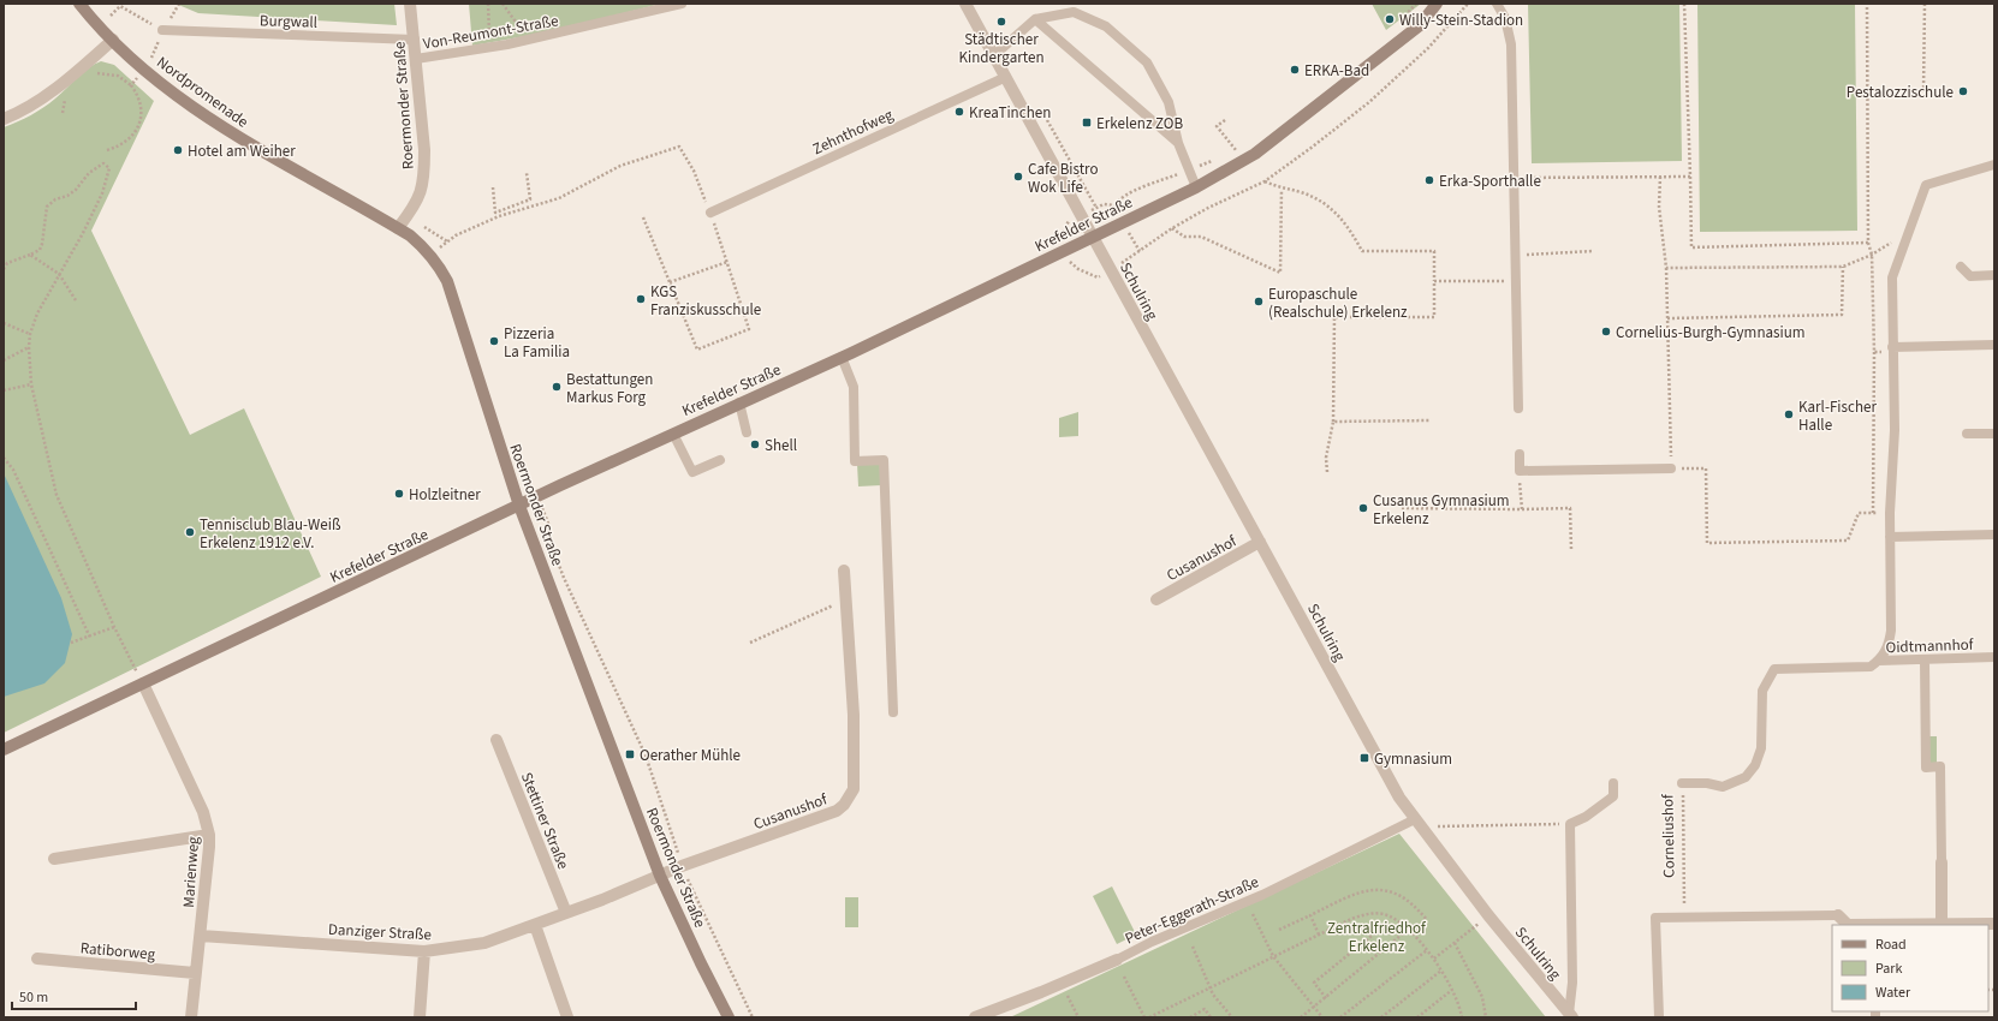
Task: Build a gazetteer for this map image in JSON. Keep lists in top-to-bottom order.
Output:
{
  "streets": {
    "main road": ["Nordpromenade", "Roermonder Straße", "Krefelder Straße"],
    "street": [
      "Schulring",
      "Cusanushof",
      "Stettiner Straße",
      "Marienweg",
      "Peter-Eggerath-Straße",
      "Danziger Straße",
      "Ratiborweg"
    ],
    "lane": [
      "Burgwall",
      "Von-Reumont-Straße",
      "Zehnthofweg",
      "Oidtmannhof",
      "Corneliushof"
    ]
  },
  "crossings": [
    ["Burgwall", "Roermonder Straße"],
    ["Von-Reumont-Straße", "Roermonder Straße"],
    ["Nordpromenade", "Roermonder Straße"],
    ["Roermonder Straße", "Krefelder Straße"],
    ["Roermonder Straße", "Cusanushof"],
    ["Roermonder Straße", "Danziger Straße"],
    ["Krefelder Straße", "Schulring"],
    ["Krefelder Straße", "Marienweg"],
    ["Schulring", "Cusanushof"],
    ["Schulring", "Peter-Eggerath-Straße"],
    ["Cusanushof", "Danziger Straße"],
    ["Oidtmannhof", "Corneliushof"],
    ["Stettiner Straße", "Danziger Straße"],
    ["Marienweg", "Danziger Straße"],
    ["Marienweg", "Ratiborweg"]
  ],
  "parks": ["Zentralfriedhof Erkelenz"],
  "places": {
    "other": [
      "Willy-Stein-Stadion",
      "Städtischer Kindergarten",
      "ERKA-Bad",
      "Pestalozzischule",
      "KreaTinchen",
      "Hotel am Weiher",
      "Cafe Bistro Wok Life",
      "Erka-Sporthalle",
      "KGS Franziskusschule",
      "Europaschule (Realschule) Erkelenz",
      "Cornelius-Burgh-Gymnasium",
      "Pizzeria La Familia",
      "Bestattungen Markus Forg",
      "Karl-Fischer Halle",
      "Shell",
      "Holzleitner",
      "Cusanus Gymnasium Erkelenz",
      "Tennisclub Blau-Weiß Erkelenz 1912 e.V."
    ],
    "transit": ["Erkelenz ZOB", "Oerather Mühle", "Gymnasium"]
  },
  "legend": ["Road", "Park", "Water"],
  "scale_bar": "50 m"
}
